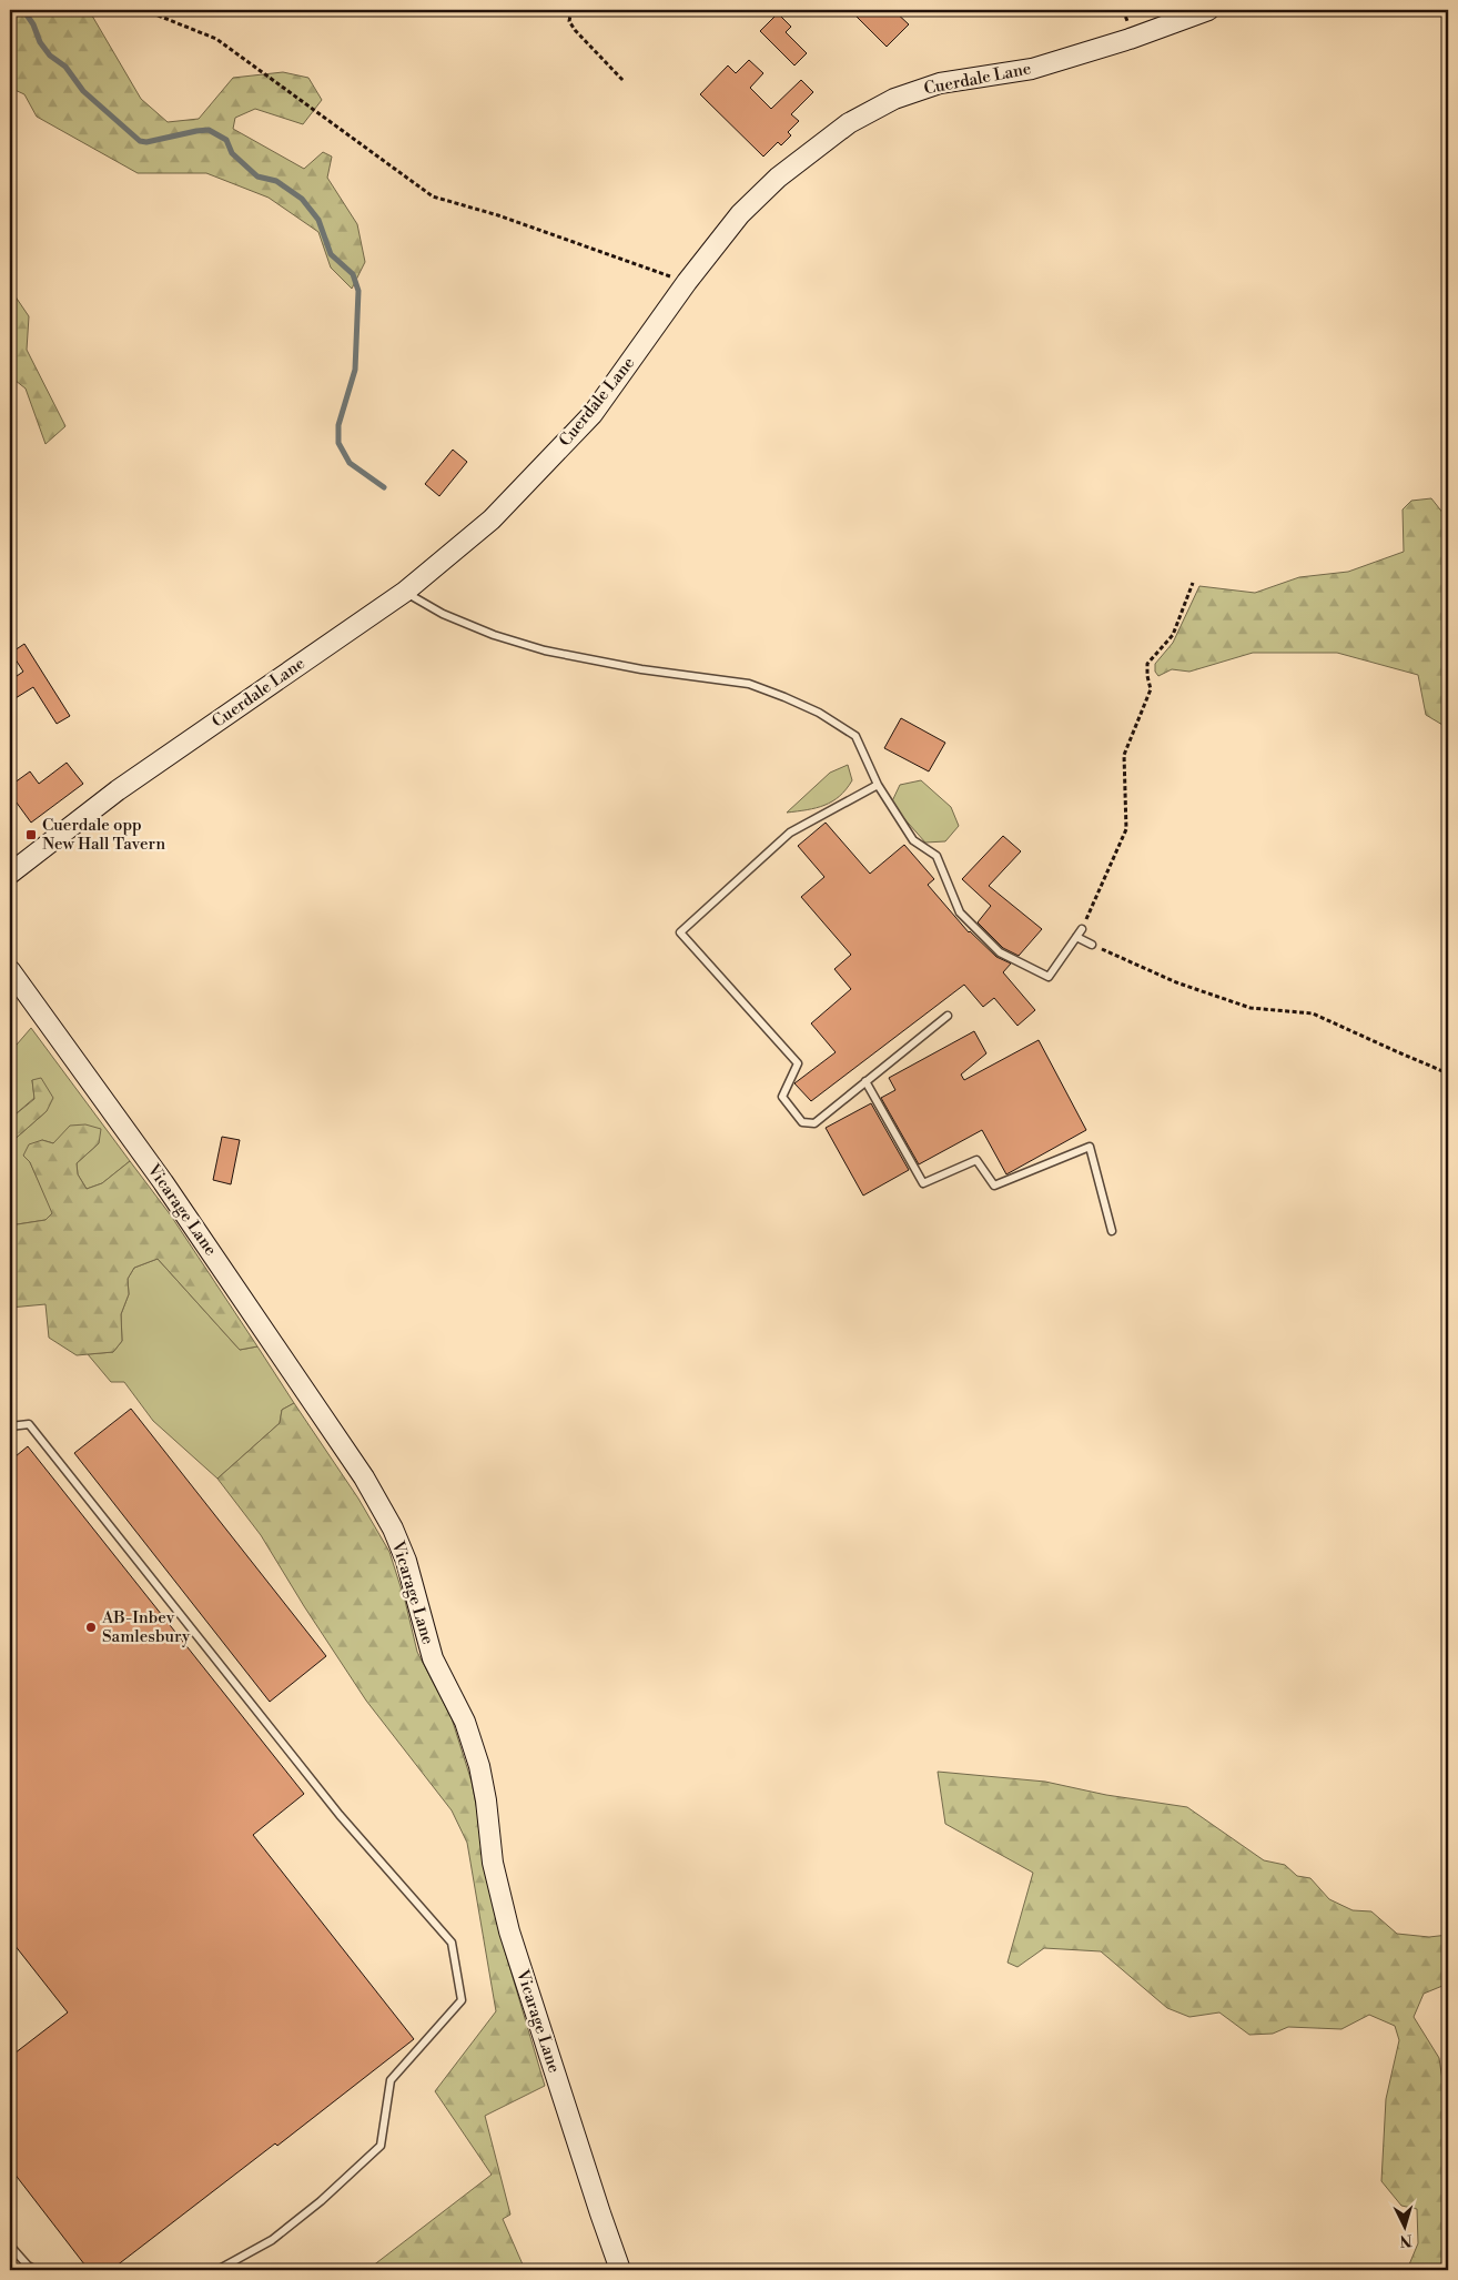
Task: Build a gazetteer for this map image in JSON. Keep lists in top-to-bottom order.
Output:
{
  "streets": {
    "main road": ["Cuerdale Lane", "Vicarage Lane"]
  },
  "places": {
    "transit": ["Cuerdale opp New Hall Tavern"],
    "other": ["AB-Inbev Samlesbury"]
  },
  "north": "bottom"
}
